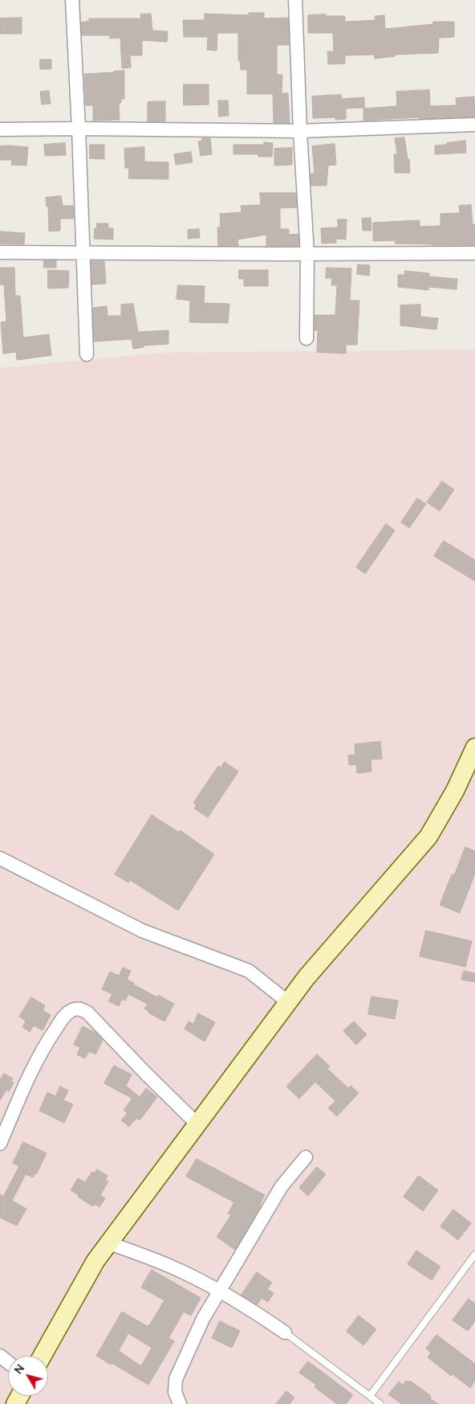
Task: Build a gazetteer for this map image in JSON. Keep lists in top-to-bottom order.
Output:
{
  "north": "top left"
}
